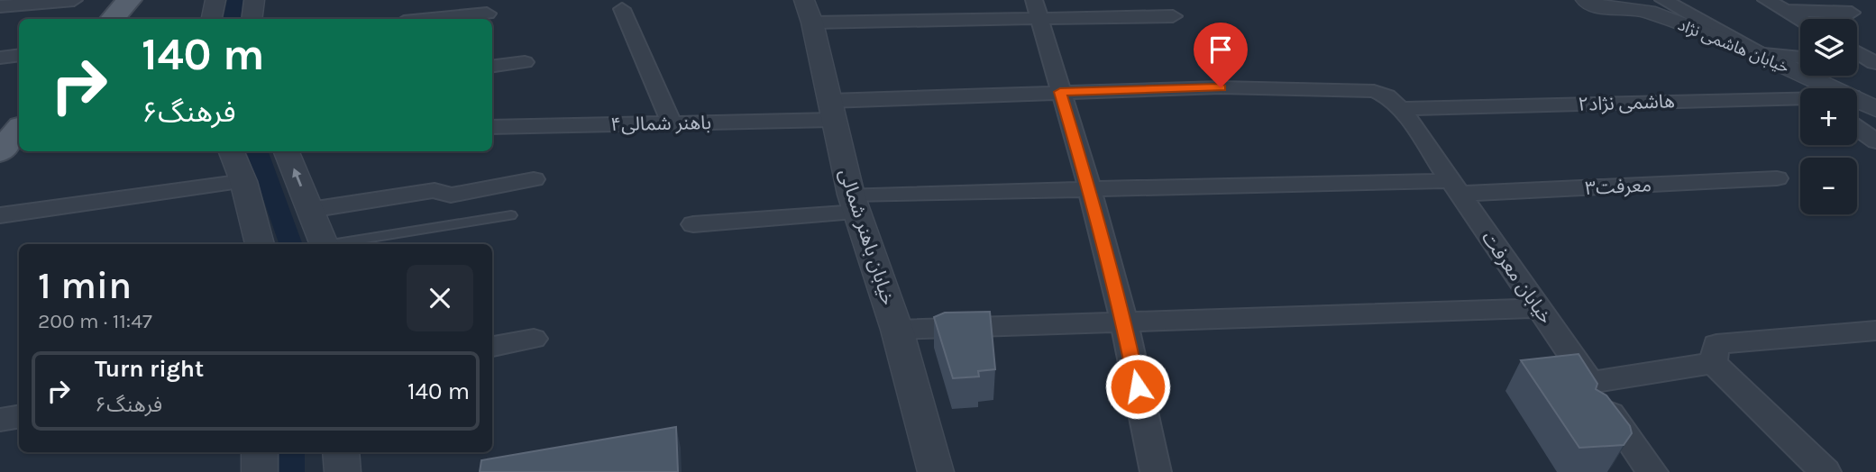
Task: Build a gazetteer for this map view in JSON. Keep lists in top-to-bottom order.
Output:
{
  "streets": {
    "street": [
      "خیابان هاشمی نژاد",
      "هاشمی نژاد۲",
      "باهنر شمالی۴",
      "معرفت۳",
      "خیابان باهنر شمالی",
      "خیابان معرفت"
    ]
  },
  "crossings": [
    ["هاشمی نژاد۲", "خیابان معرفت"],
    ["باهنر شمالی۴", "خیابان باهنر شمالی"],
    ["باهنر شمالی۴", "خیابان معرفت"],
    ["معرفت۳", "خیابان باهنر شمالی"],
    ["معرفت۳", "خیابان معرفت"]
  ],
  "page": {
    "map_buttons": ["+", "−"],
    "turn": ["140 m", "فرهنگ۶"],
    "heading": ["1 min", "200 m · 11:47"],
    "list": [
      {
        "name": "Turn right",
        "note": "فرهنگ۶",
        "value": "140 m"
      }
    ]
  }
}
